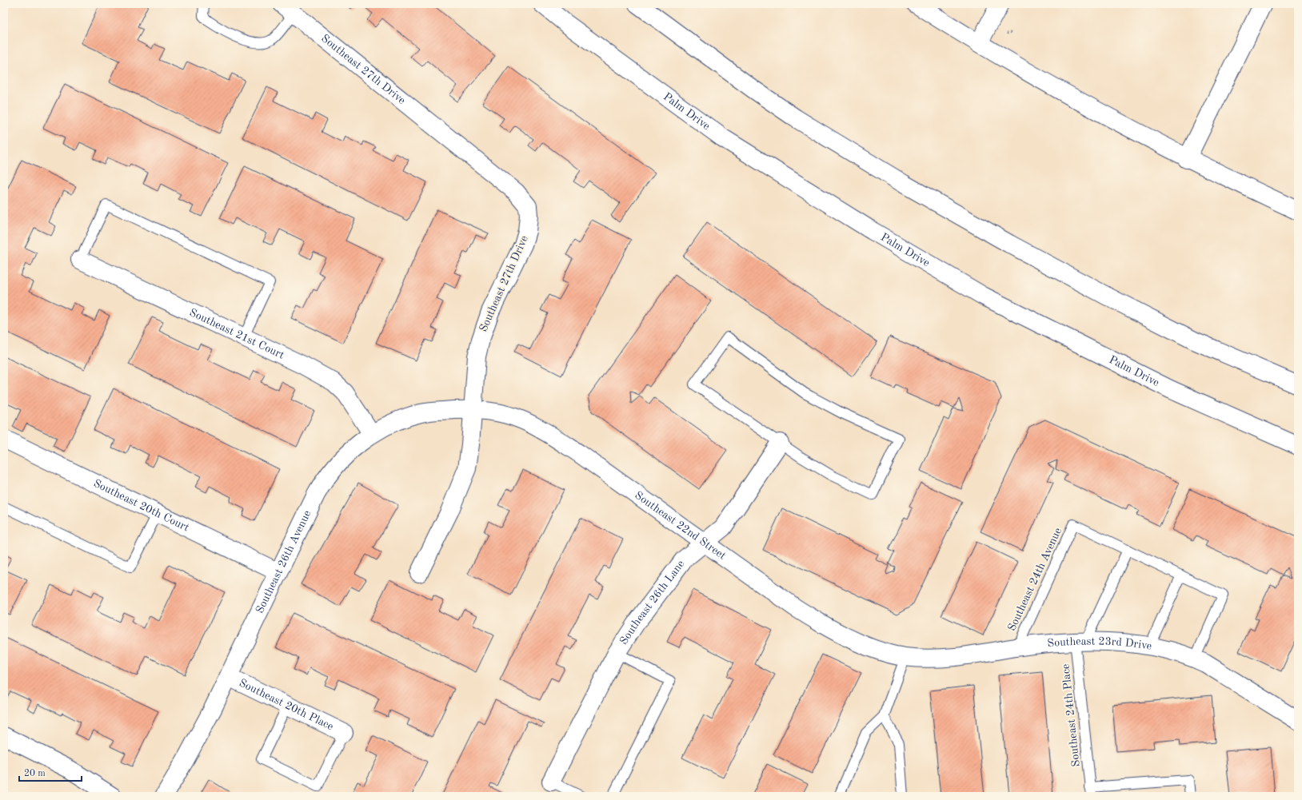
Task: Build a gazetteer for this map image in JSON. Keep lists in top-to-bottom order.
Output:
{
  "streets": {
    "street": [
      "Southeast 27th Drive",
      "Palm Drive",
      "Southeast 21st Court",
      "Southeast 20th Court",
      "Southeast 22nd Street",
      "Southeast 26th Avenue",
      "Southeast 26th Lane",
      "Southeast 23rd Drive",
      "Southeast 20th Place"
    ],
    "lane": ["Southeast 24th Avenue", "Southeast 24th Place"]
  },
  "crossings": [
    ["Southeast 27th Drive", "Southeast 22nd Street"],
    ["Southeast 27th Drive", "Southeast 26th Avenue"],
    ["Southeast 21st Court", "Southeast 26th Avenue"],
    ["Southeast 20th Court", "Southeast 26th Avenue"],
    ["Southeast 22nd Street", "Southeast 26th Avenue"],
    ["Southeast 22nd Street", "Southeast 26th Lane"],
    ["Southeast 22nd Street", "Southeast 23rd Drive"],
    ["Southeast 26th Avenue", "Southeast 20th Place"],
    ["Southeast 24th Avenue", "Southeast 23rd Drive"],
    ["Southeast 23rd Drive", "Southeast 24th Place"]
  ],
  "scale_bar": "20 m"
}
